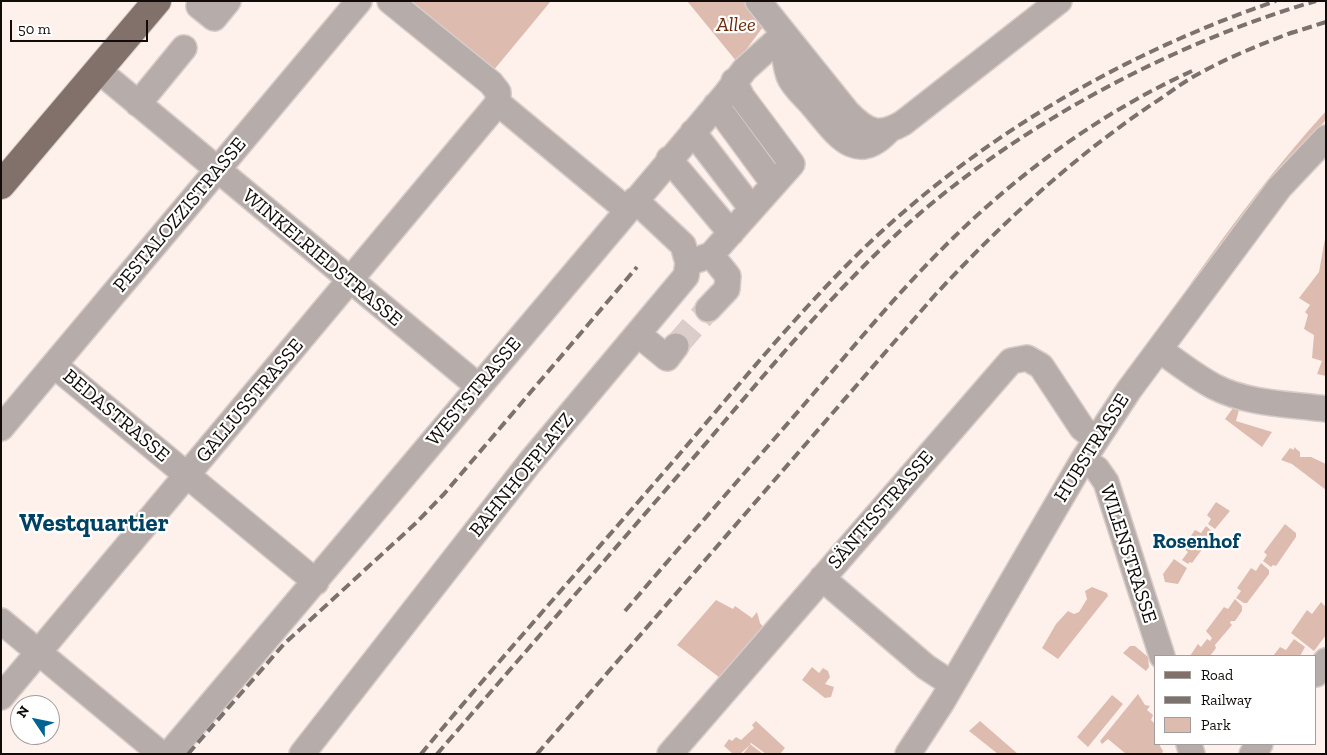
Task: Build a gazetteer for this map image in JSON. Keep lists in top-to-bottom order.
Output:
{
  "streets": {
    "street": [
      "PESTALOZZISTRASSE",
      "WINKELRIEDSTRASSE",
      "WESTSTRASSE",
      "GALLUSSTRASSE",
      "BEDASTRASSE",
      "HUBSTRASSE",
      "BAHNHOFPLATZ",
      "SÄNTISSTRASSE",
      "WILENSTRASSE"
    ]
  },
  "crossings": [
    ["PESTALOZZISTRASSE", "WINKELRIEDSTRASSE"],
    ["PESTALOZZISTRASSE", "BEDASTRASSE"],
    ["WINKELRIEDSTRASSE", "WESTSTRASSE"],
    ["WINKELRIEDSTRASSE", "GALLUSSTRASSE"],
    ["WESTSTRASSE", "BEDASTRASSE"],
    ["GALLUSSTRASSE", "BEDASTRASSE"],
    ["HUBSTRASSE", "SÄNTISSTRASSE"],
    ["HUBSTRASSE", "WILENSTRASSE"]
  ],
  "districts": ["Westquartier", "Rosenhof"],
  "parks": ["Allee"],
  "legend": ["Road", "Railway", "Park"],
  "scale_bar": "50 m",
  "north": "top left"
}
